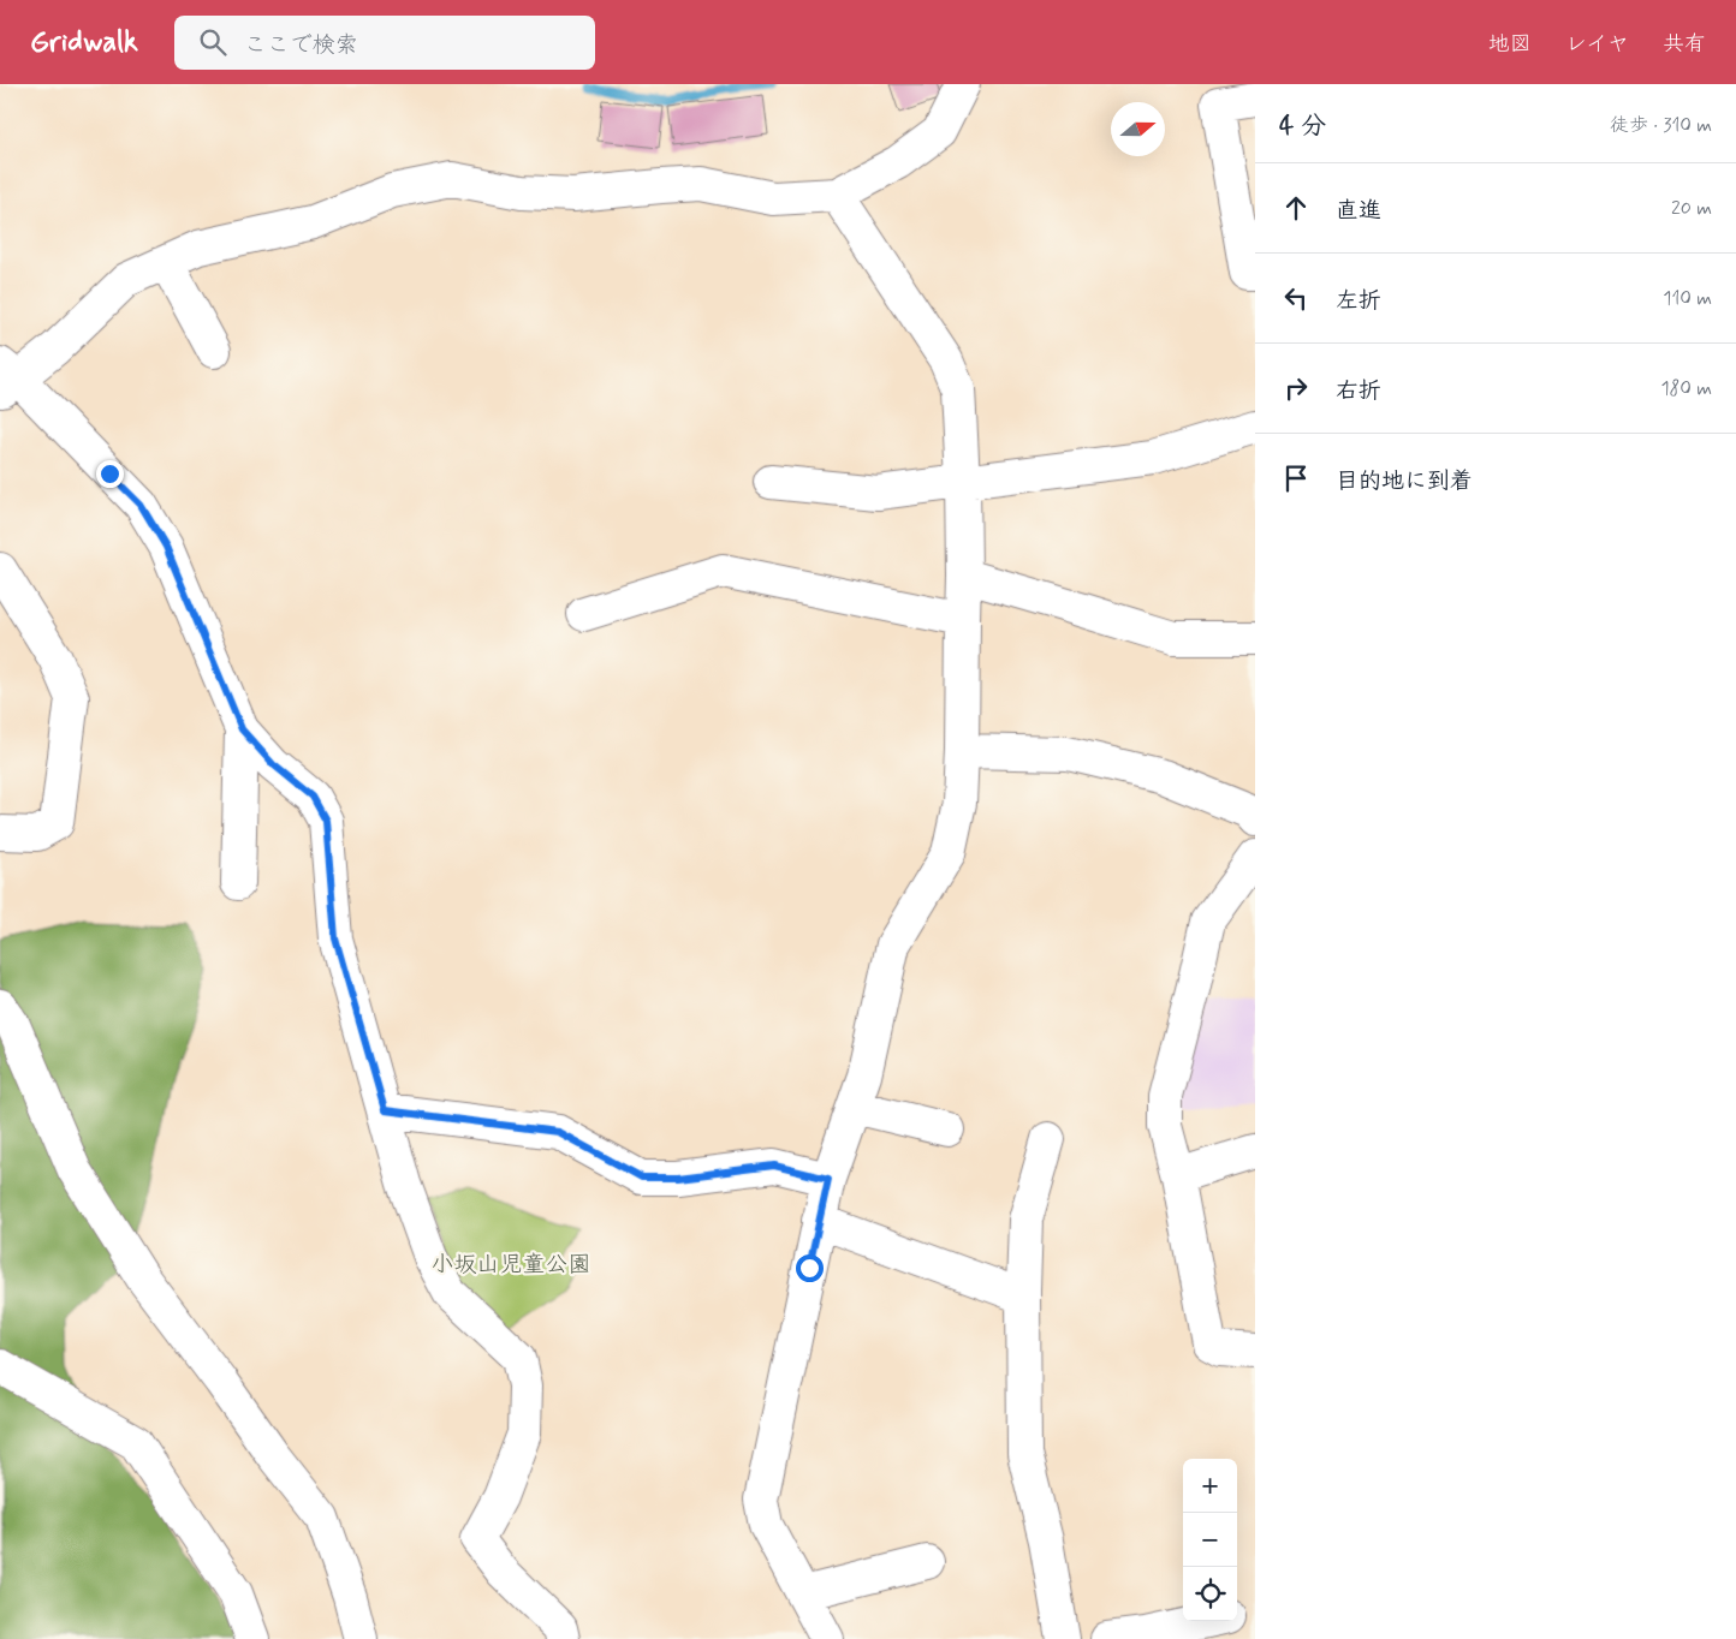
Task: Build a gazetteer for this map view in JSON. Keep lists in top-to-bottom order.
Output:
{
  "parks": ["小坂山児童公園"],
  "north": "right",
  "page": {
    "header": "Gridwalk",
    "search": "ここで検索",
    "nav": ["地図", "レイヤ", "共有"],
    "heading": ["4 分", "徒歩 · 310 m"],
    "list": [
      ["直進", "20 m"],
      ["左折", "110 m"],
      ["右折", "180 m"],
      "目的地に到着"
    ],
    "map_buttons": ["+", "−"]
  }
}
